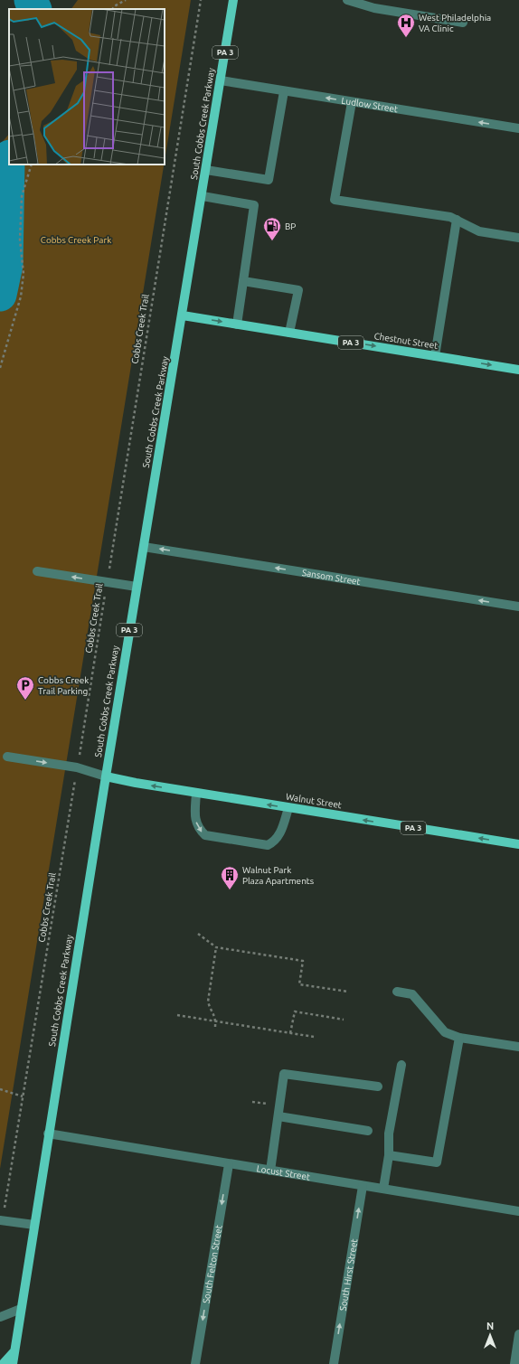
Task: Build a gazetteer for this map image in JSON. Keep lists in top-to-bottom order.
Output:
{
  "streets": {
    "main road": [
      "PA 3",
      "South Cobbs Creek Parkway",
      "Chestnut Street",
      "Walnut Street"
    ],
    "street": [
      "Ludlow Street",
      "Sansom Street",
      "Locust Street",
      "South Felton Street",
      "South Hirst Street"
    ],
    "path": ["Cobbs Creek Trail"]
  },
  "crossings": [
    ["Ludlow Street", "South Cobbs Creek Parkway"],
    ["South Cobbs Creek Parkway", "Chestnut Street"],
    ["South Cobbs Creek Parkway", "Sansom Street"],
    ["South Cobbs Creek Parkway", "Walnut Street"],
    ["South Cobbs Creek Parkway", "Locust Street"],
    ["Locust Street", "South Felton Street"],
    ["Locust Street", "South Hirst Street"]
  ],
  "one_way": [
    "Ludlow Street",
    "Chestnut Street",
    "Sansom Street",
    "Walnut Street",
    "South Felton Street",
    "South Hirst Street"
  ],
  "parks": ["Cobbs Creek Park"],
  "places": {
    "hospital": ["West Philadelphia VA Clinic"],
    "fuel station": ["BP"],
    "parking": ["Cobbs Creek Trail Parking"],
    "building": ["Walnut Park Plaza Apartments"]
  },
  "north": "top"
}
